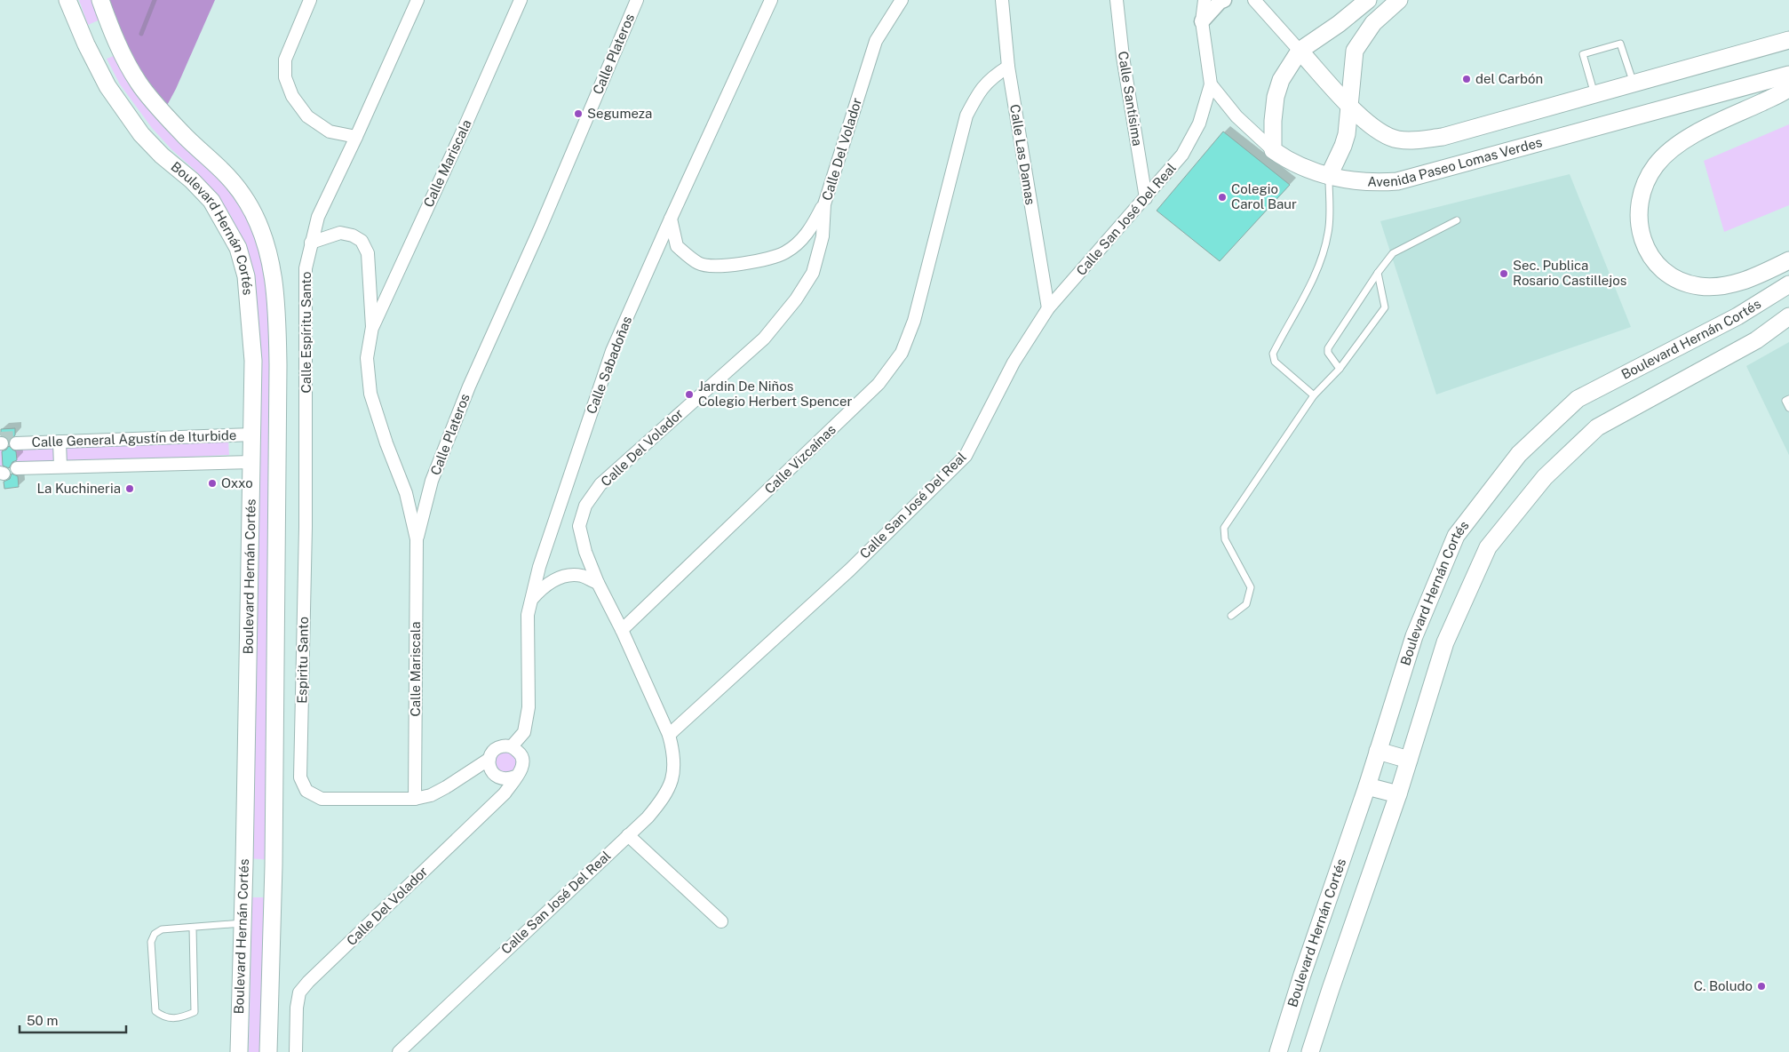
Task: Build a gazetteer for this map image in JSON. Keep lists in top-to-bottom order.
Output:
{
  "streets": {
    "main road": ["Avenida Paseo Lomas Verdes", "Boulevard Hernán Cortés"],
    "street": [
      "Calle Plateros",
      "Calle Santísima",
      "Calle Del Volador",
      "Calle Las Damas",
      "Calle Mariscala",
      "Calle San José Del Real",
      "Calle Espíritu Santo",
      "Calle Sabadoñas",
      "Calle General Agustín de Iturbide",
      "Calle Vizcaínas",
      "Espiritu Santo"
    ]
  },
  "crossings": [
    ["Calle Plateros", "Calle Mariscala"],
    ["Calle Santísima", "Calle San José Del Real"],
    ["Calle Del Volador", "Calle San José Del Real"],
    ["Calle Del Volador", "Calle Sabadoñas"],
    ["Calle Del Volador", "Calle Vizcaínas"],
    ["Calle Las Damas", "Calle San José Del Real"],
    ["Calle Las Damas", "Calle Vizcaínas"],
    ["Avenida Paseo Lomas Verdes", "Calle San José Del Real"],
    ["Calle Mariscala", "Espiritu Santo"],
    ["Calle San José Del Real", "Calle Vizcaínas"],
    ["Boulevard Hernán Cortés", "Calle General Agustín de Iturbide"],
    ["Calle Espíritu Santo", "Espiritu Santo"]
  ],
  "places": [
    "del Carbón",
    "Segumeza",
    "Colegio Carol Baur",
    "Sec. Publica Rosario Castillejos",
    "Jardin De Niños Colegio Herbert Spencer",
    "Oxxo",
    "La Kuchineria",
    "C. Boludo"
  ],
  "scale_bar": "50 m"
}
